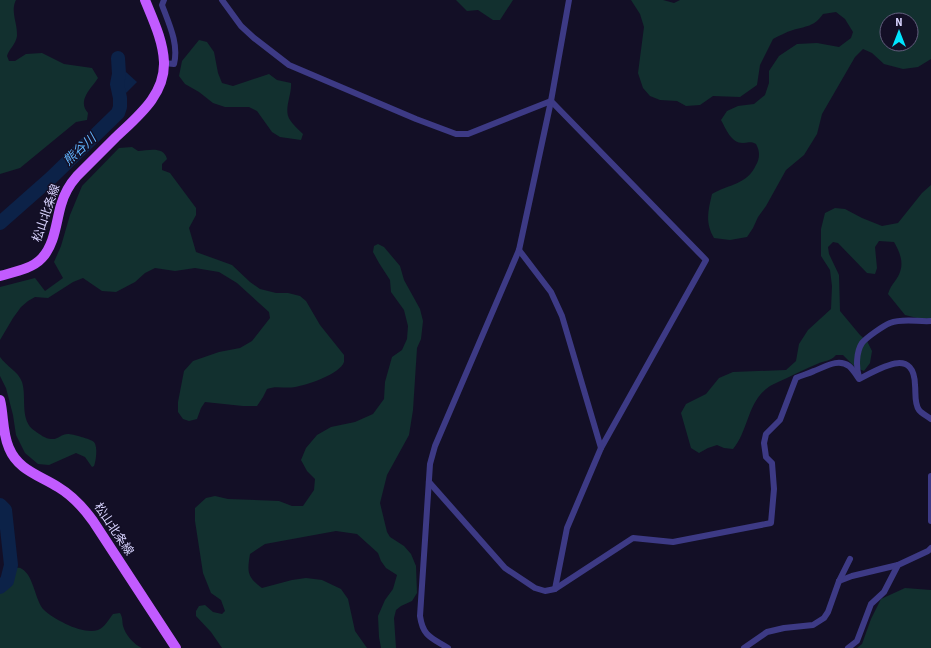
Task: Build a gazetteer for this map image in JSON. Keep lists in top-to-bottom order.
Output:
{
  "streets": {
    "main road": ["松山北条線"]
  },
  "water": ["熊谷川"],
  "north": "top"
}
